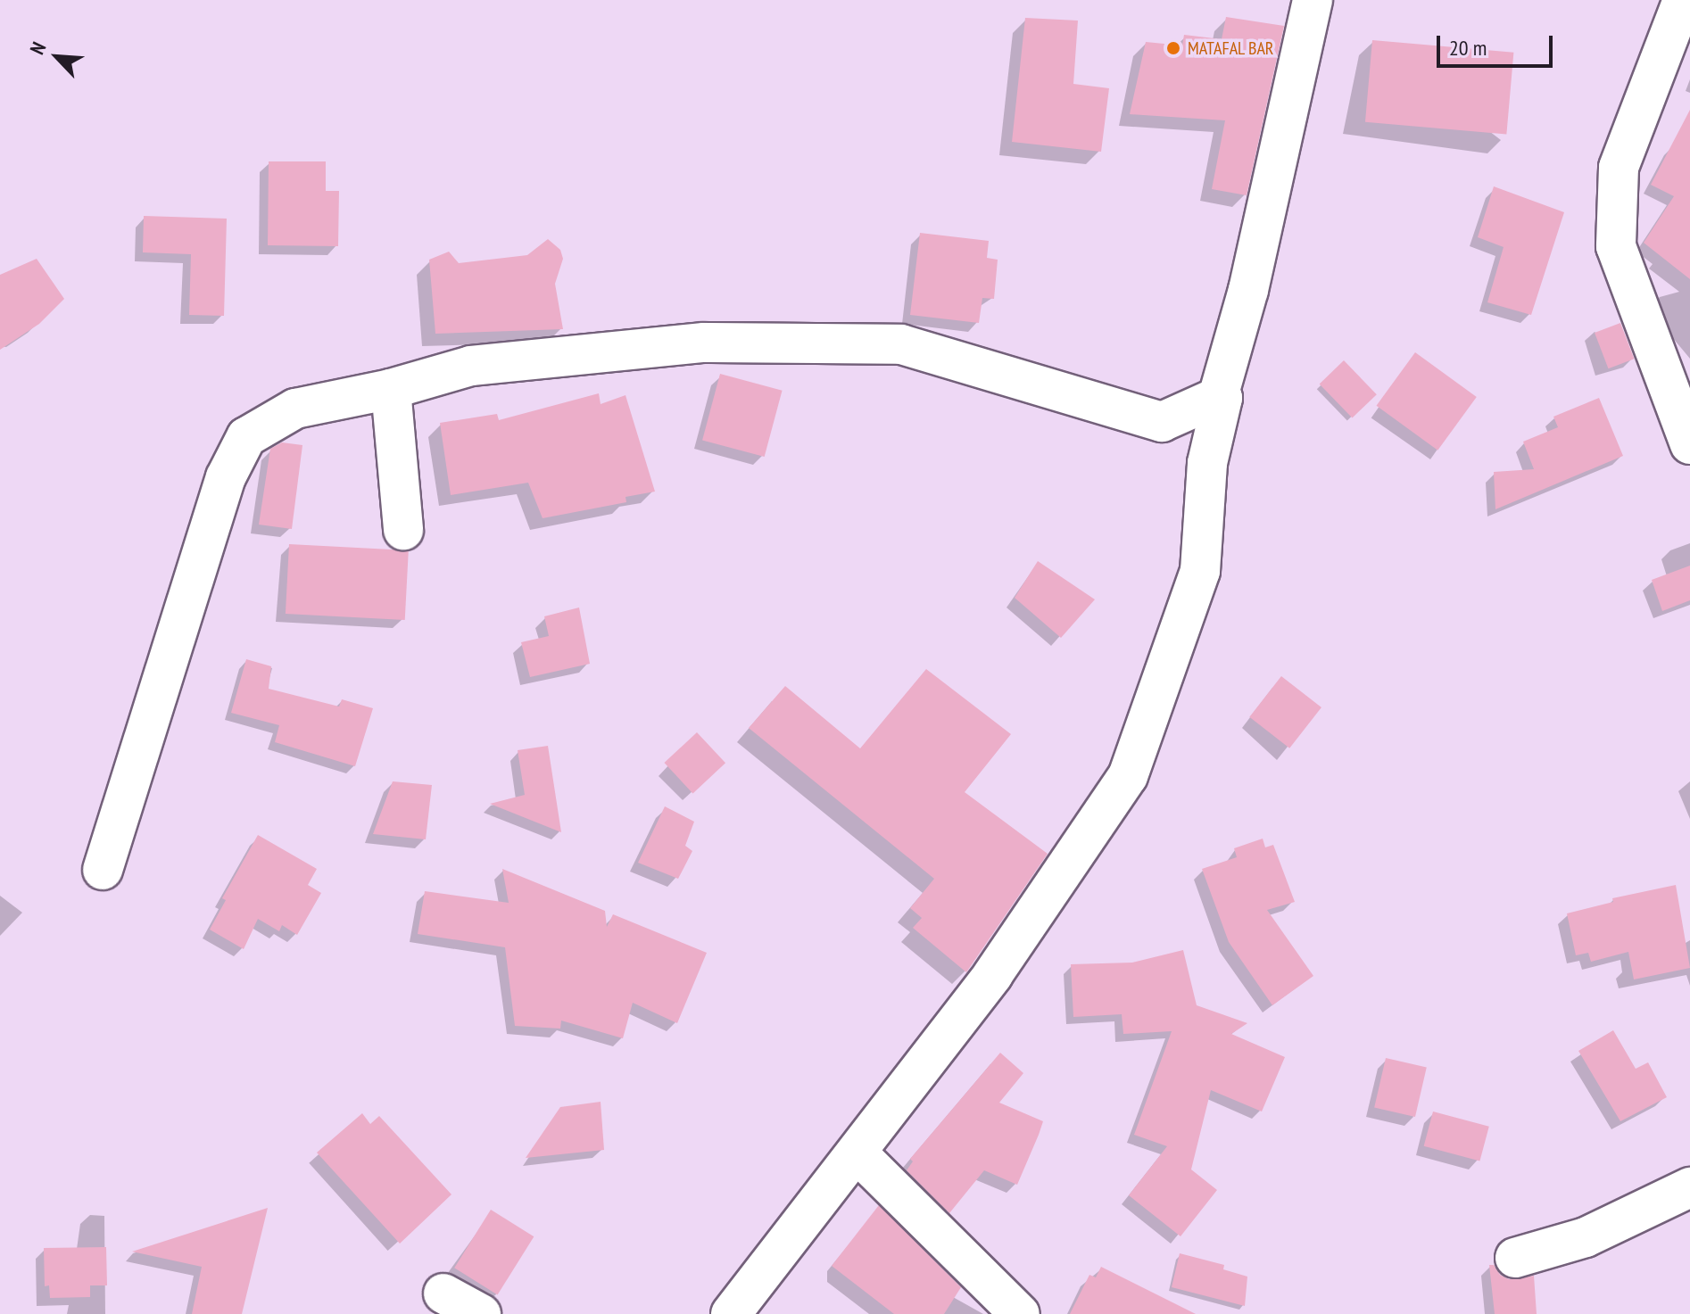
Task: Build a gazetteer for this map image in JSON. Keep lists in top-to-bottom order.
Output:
{
  "places": ["MATAFAL BAR"],
  "scale_bar": "20 m",
  "north": "top left"
}
